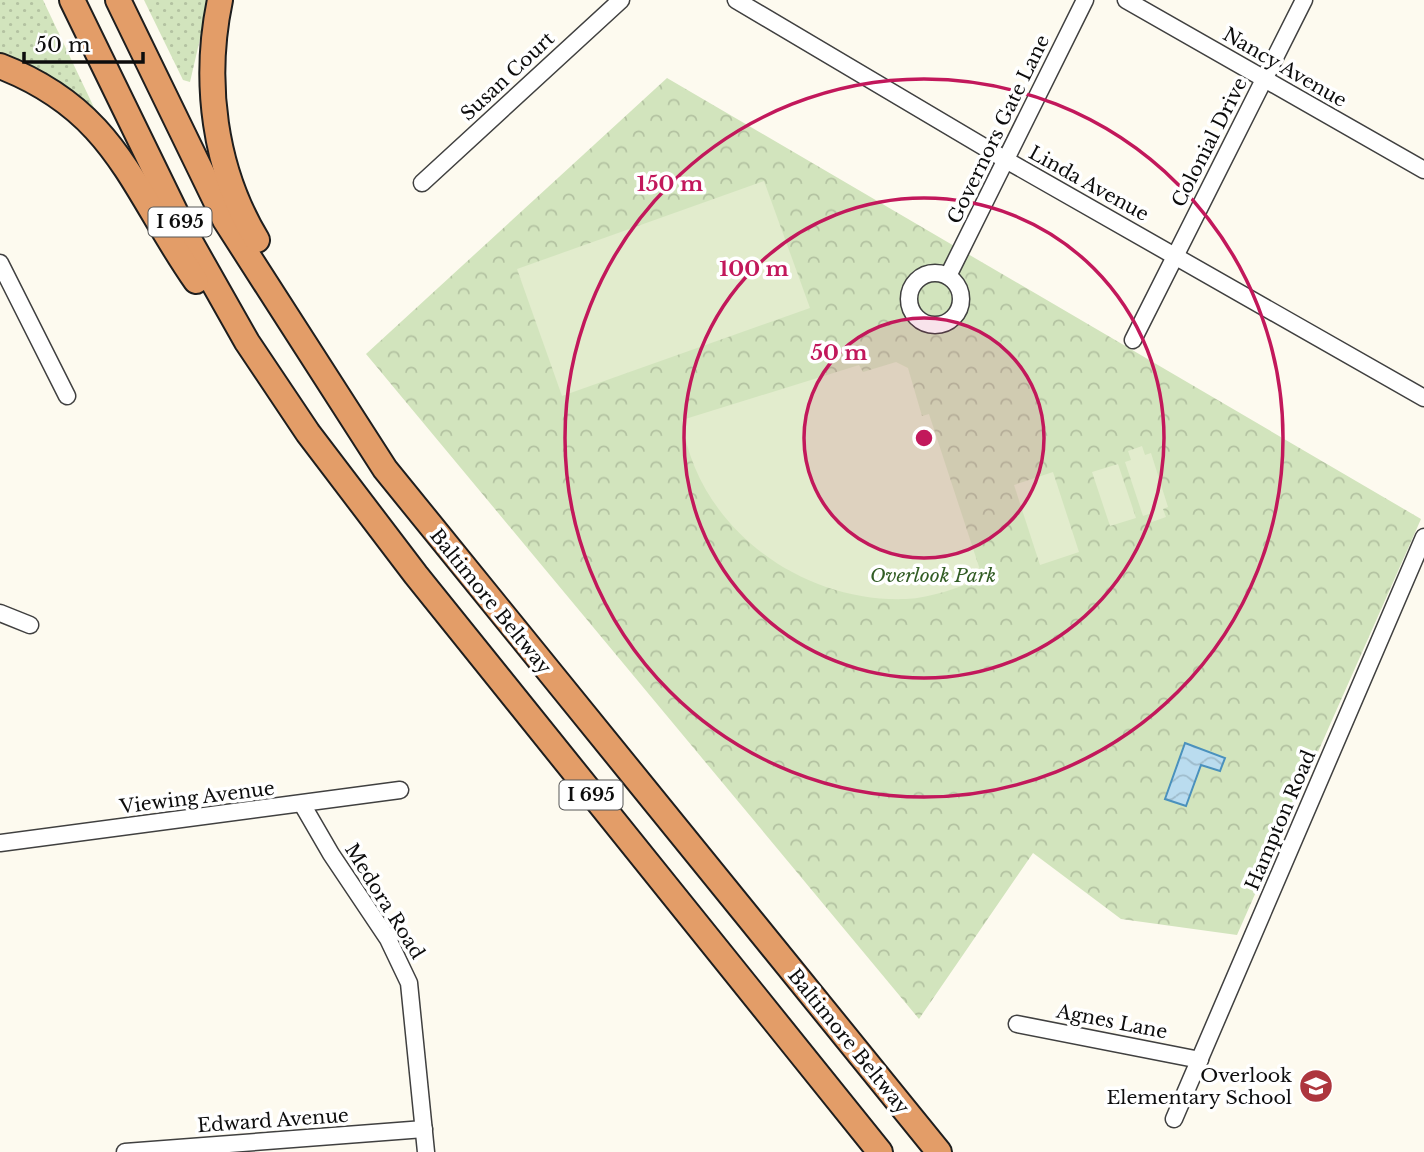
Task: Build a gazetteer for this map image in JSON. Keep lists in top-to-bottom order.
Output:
{
  "streets": {
    "highway": ["I 695", "Baltimore Beltway"],
    "street": [
      "Nancy Avenue",
      "Susan Court",
      "Governors Gate Lane",
      "Colonial Drive",
      "Linda Avenue",
      "Viewing Avenue",
      "Hampton Road",
      "Medora Road",
      "Agnes Lane",
      "Edward Avenue"
    ]
  },
  "crossings": [
    ["Nancy Avenue", "Colonial Drive"],
    ["Governors Gate Lane", "Linda Avenue"],
    ["Colonial Drive", "Linda Avenue"],
    ["Viewing Avenue", "Medora Road"],
    ["Hampton Road", "Agnes Lane"],
    ["Medora Road", "Edward Avenue"]
  ],
  "parks": ["Overlook Park"],
  "places": {
    "school or university": ["Overlook Elementary School"]
  },
  "scale_bar": "50 m",
  "rings": ["150 m", "100 m", "50 m"]
}
